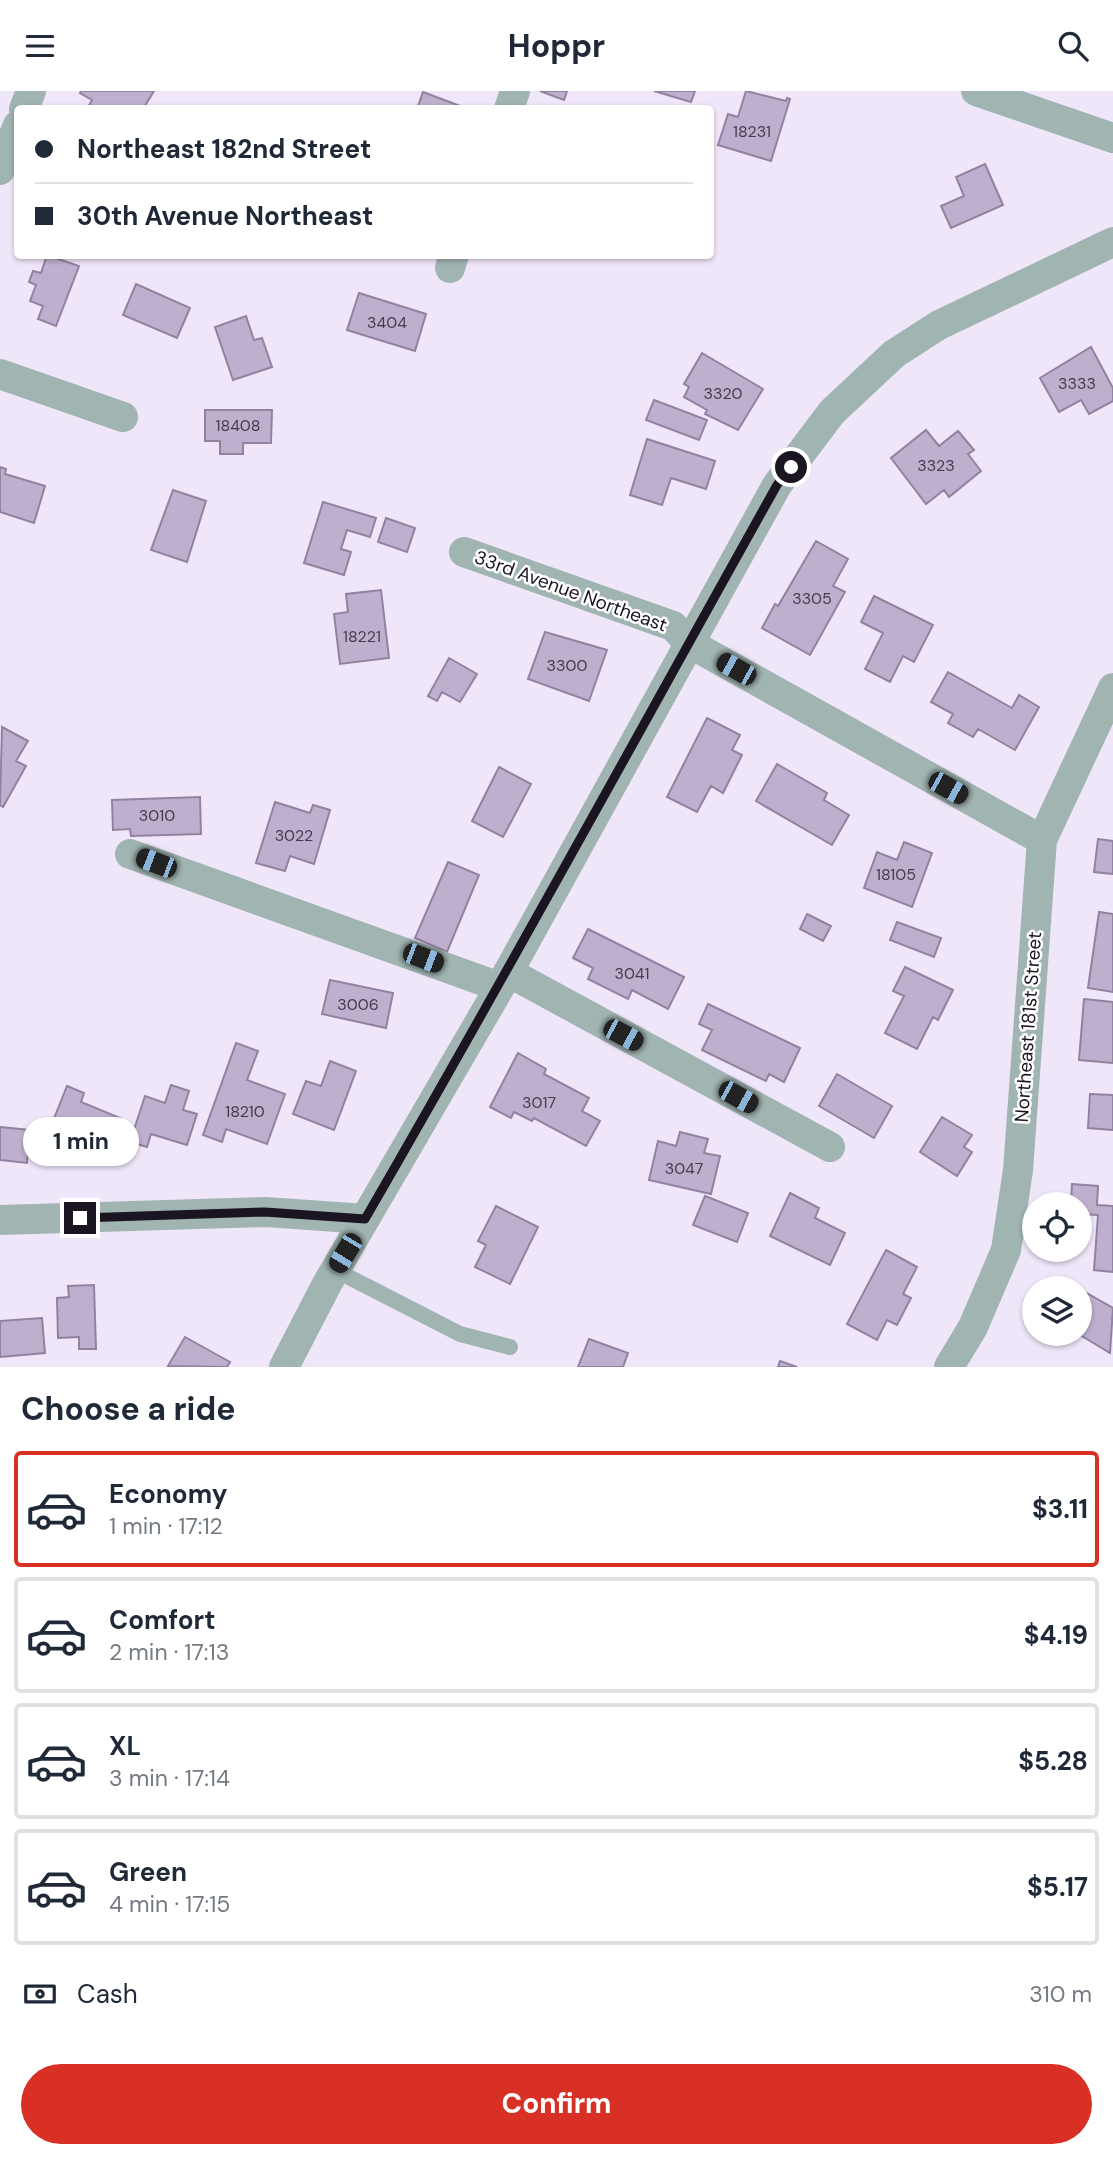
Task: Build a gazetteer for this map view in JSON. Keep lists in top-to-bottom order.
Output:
{
  "streets": {
    "street": ["33rd Avenue Northeast", "Northeast 181st Street"]
  },
  "crossings": [
    ["33rd Avenue Northeast", "Northeast 181st Street"]
  ],
  "house_numbers": [
    "18231",
    "3404",
    "3333",
    "3320",
    "18408",
    "3323",
    "3305",
    "18221",
    "3300",
    "3010",
    "3022",
    "18105",
    "3041",
    "3006",
    "3017",
    "18210",
    "3047"
  ],
  "page": {
    "header": "Hoppr",
    "banner": ["Northeast 182nd Street", "30th Avenue Northeast"],
    "bubble": "1 min",
    "heading": "Choose a ride",
    "list": [
      {
        "name": "Economy",
        "note": "1 min · 17:12",
        "value": "$3.11"
      },
      {
        "name": "Comfort",
        "note": "2 min · 17:13",
        "value": "$4.19"
      },
      {
        "name": "XL",
        "note": "3 min · 17:14",
        "value": "$5.28"
      },
      {
        "name": "Green",
        "note": "4 min · 17:15",
        "value": "$5.17"
      }
    ],
    "pay": ["Cash", "310 m"],
    "buttons": "Confirm"
  }
}
